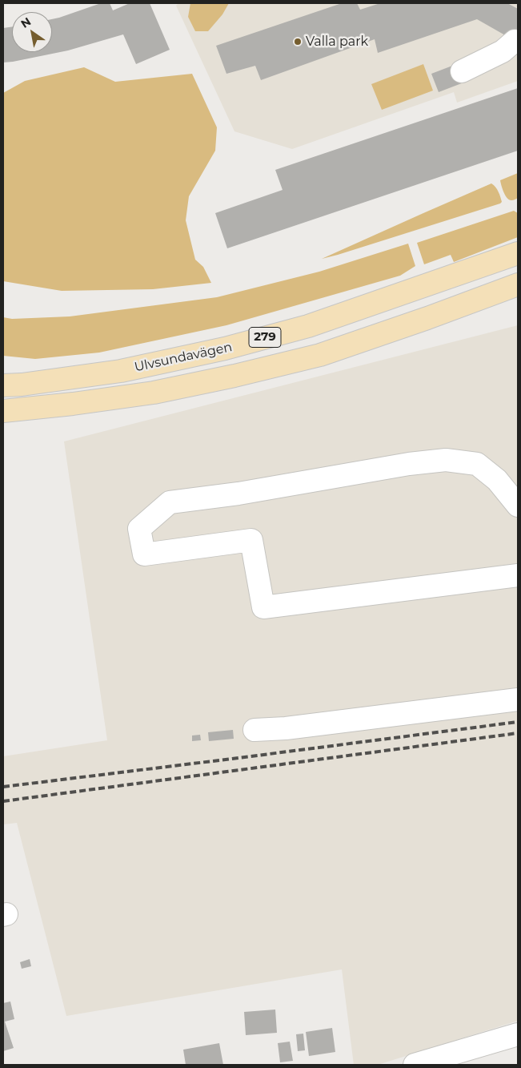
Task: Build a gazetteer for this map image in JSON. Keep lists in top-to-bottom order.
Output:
{
  "streets": {
    "main road": ["279", "Ulvsundavägen"]
  },
  "places": ["Valla park"],
  "north": "top left"
}
